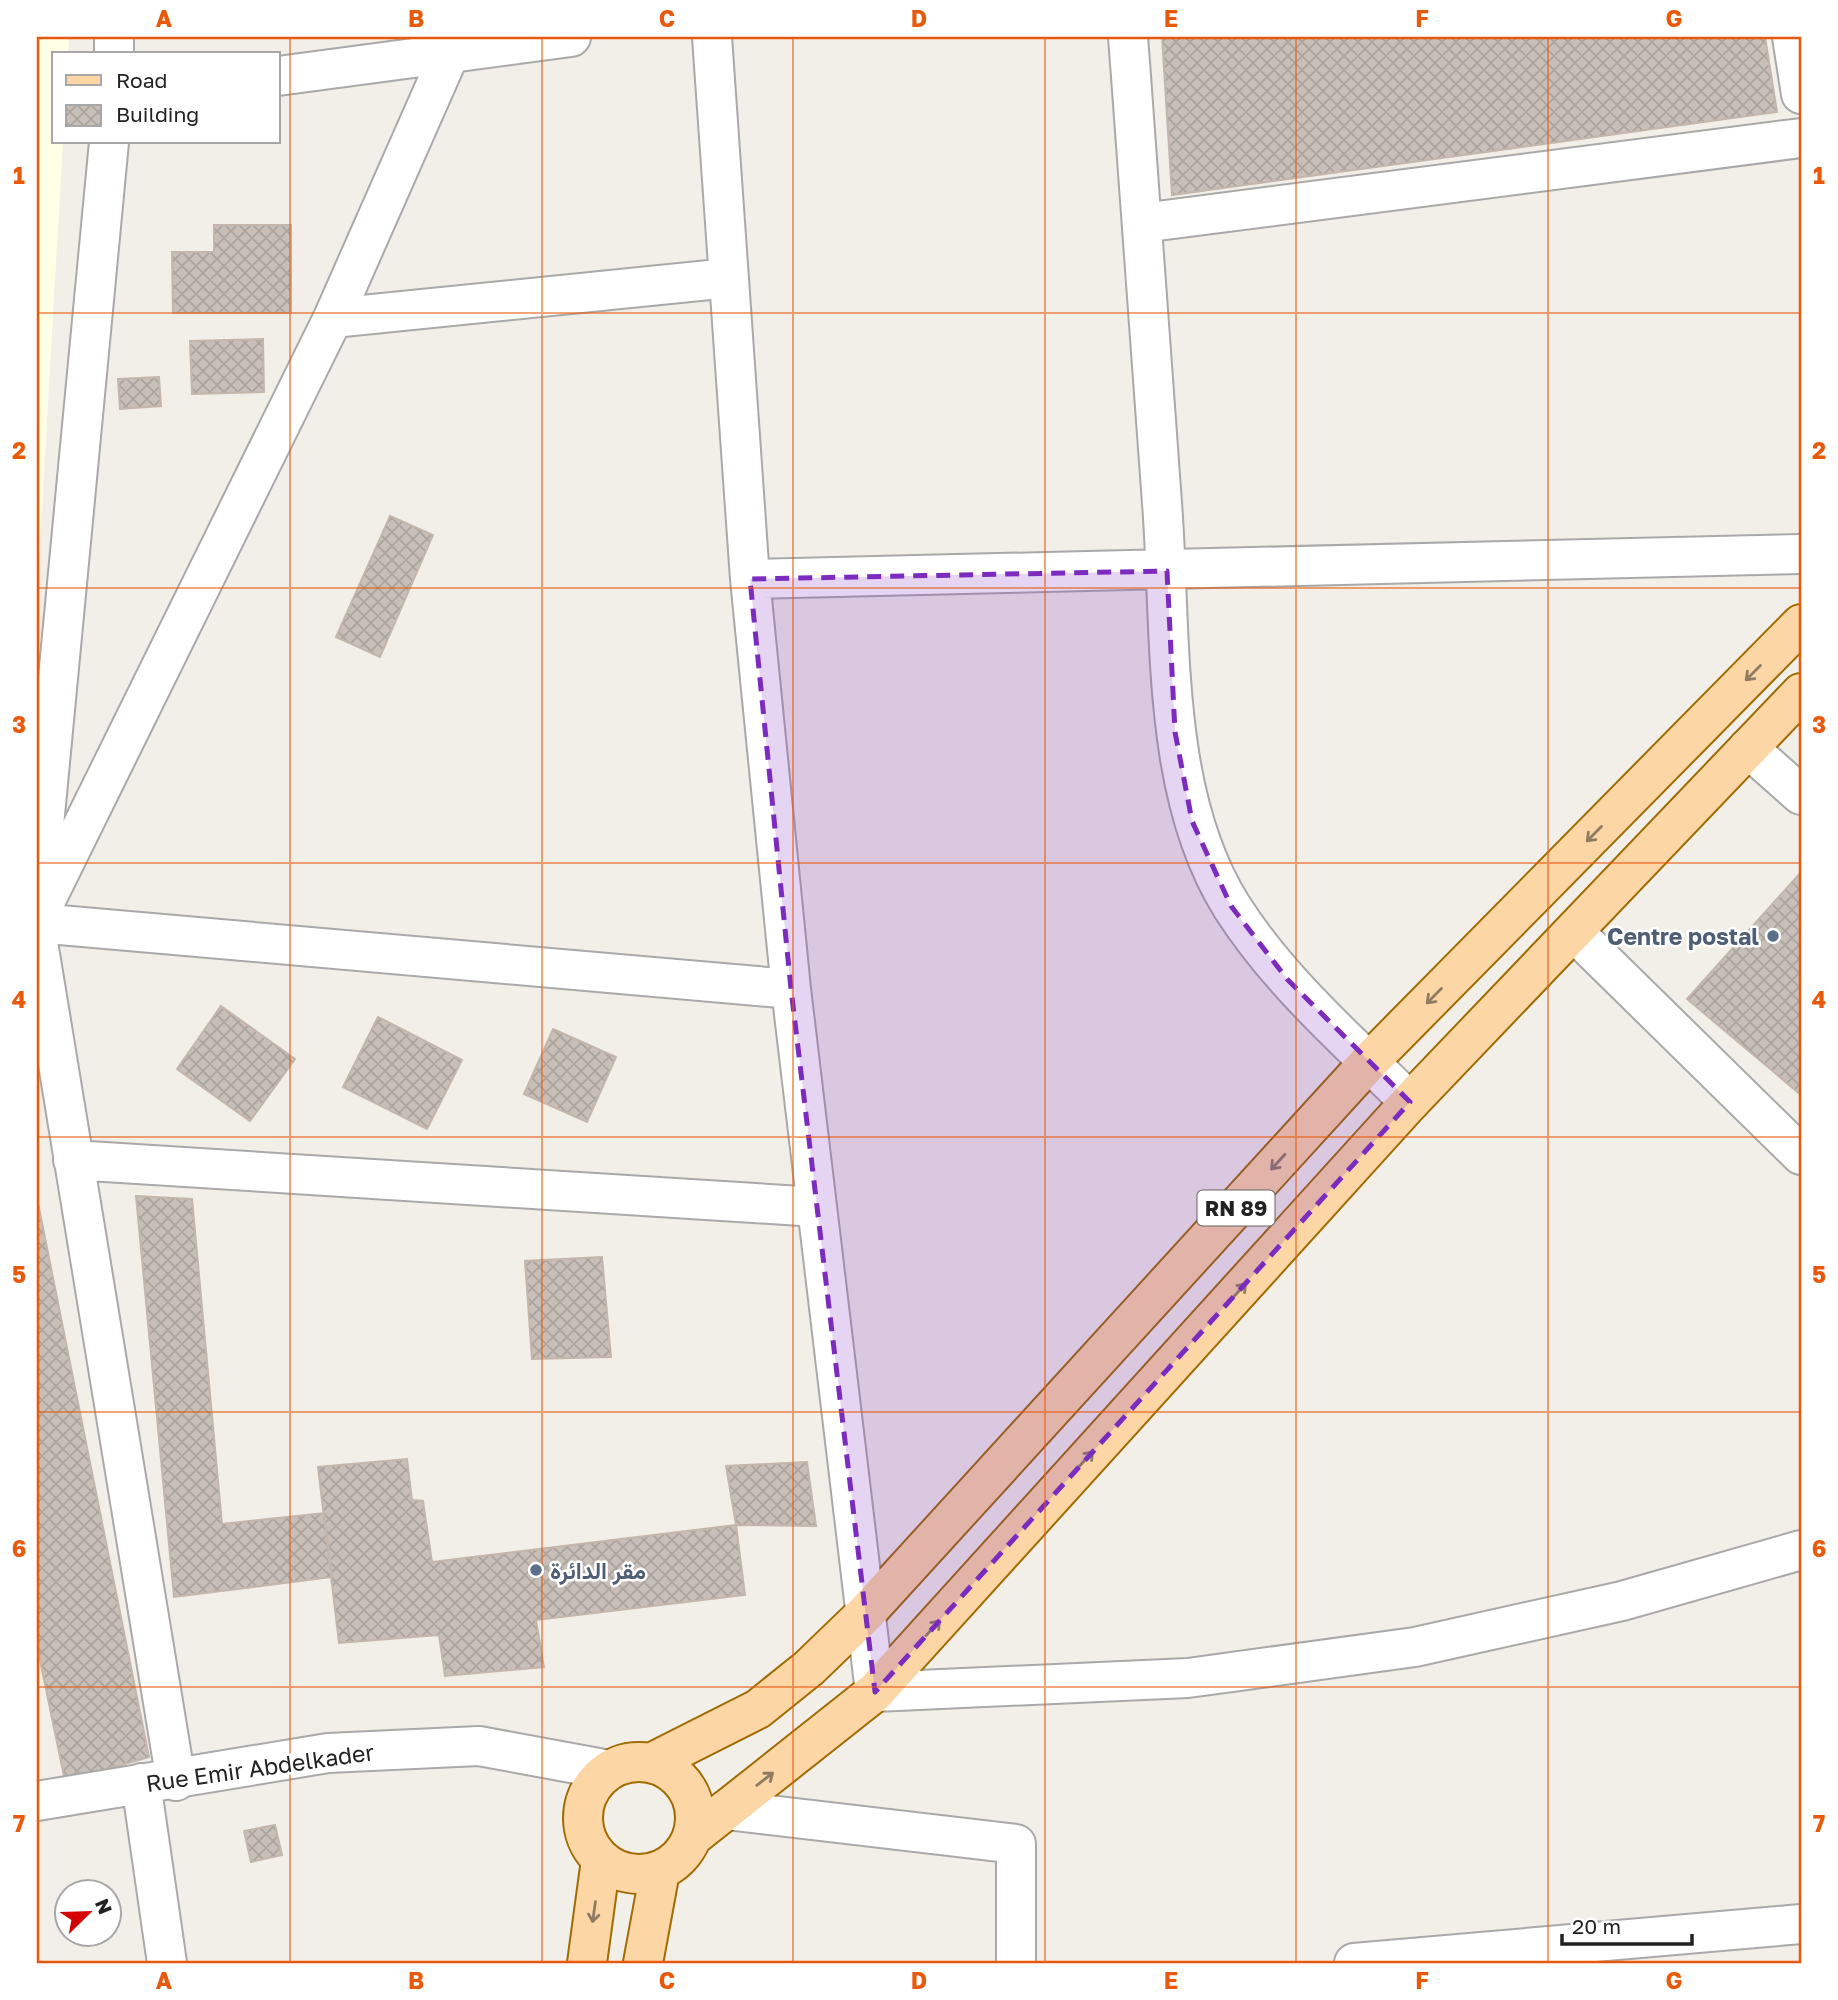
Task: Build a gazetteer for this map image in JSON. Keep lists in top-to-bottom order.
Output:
{
  "streets": {
    "main road": ["RN 89"],
    "street": ["Rue Emir Abdelkader"]
  },
  "crossings": [
    ["RN 89", "Rue Emir Abdelkader"]
  ],
  "places": ["Centre postal", "مقر الدائرة"],
  "legend": ["Road", "Building"],
  "scale_bar": "20 m",
  "north": "top right",
  "grid": {
    "columns": [
      "A",
      "B",
      "C",
      "D",
      "E",
      "F",
      "G"
    ],
    "rows": [
      "1",
      "2",
      "3",
      "4",
      "5",
      "6",
      "7"
    ]
  }
}
